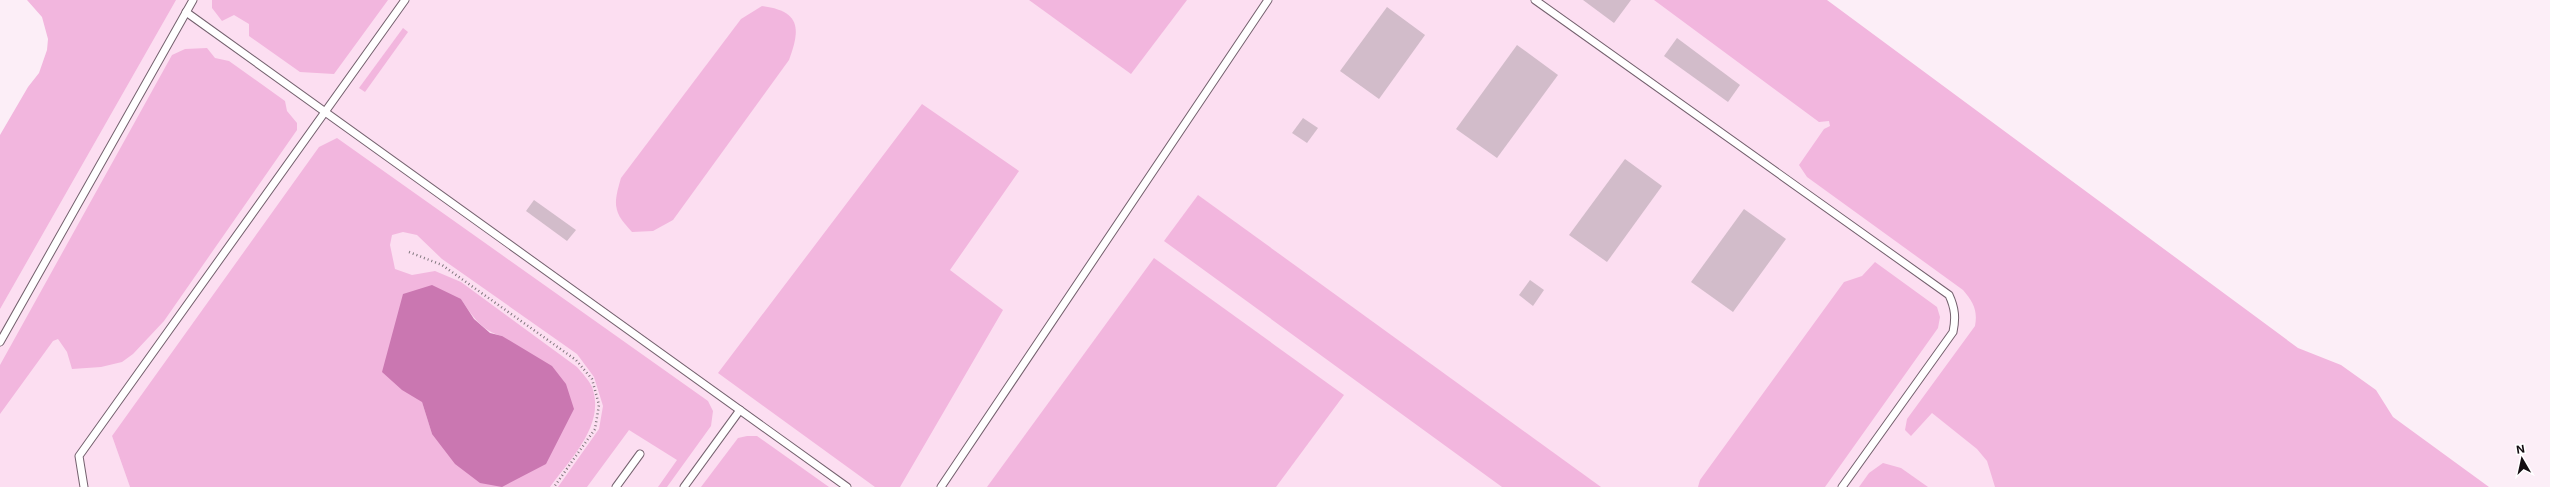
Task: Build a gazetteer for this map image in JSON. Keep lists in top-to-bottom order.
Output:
{
  "north": "top"
}
